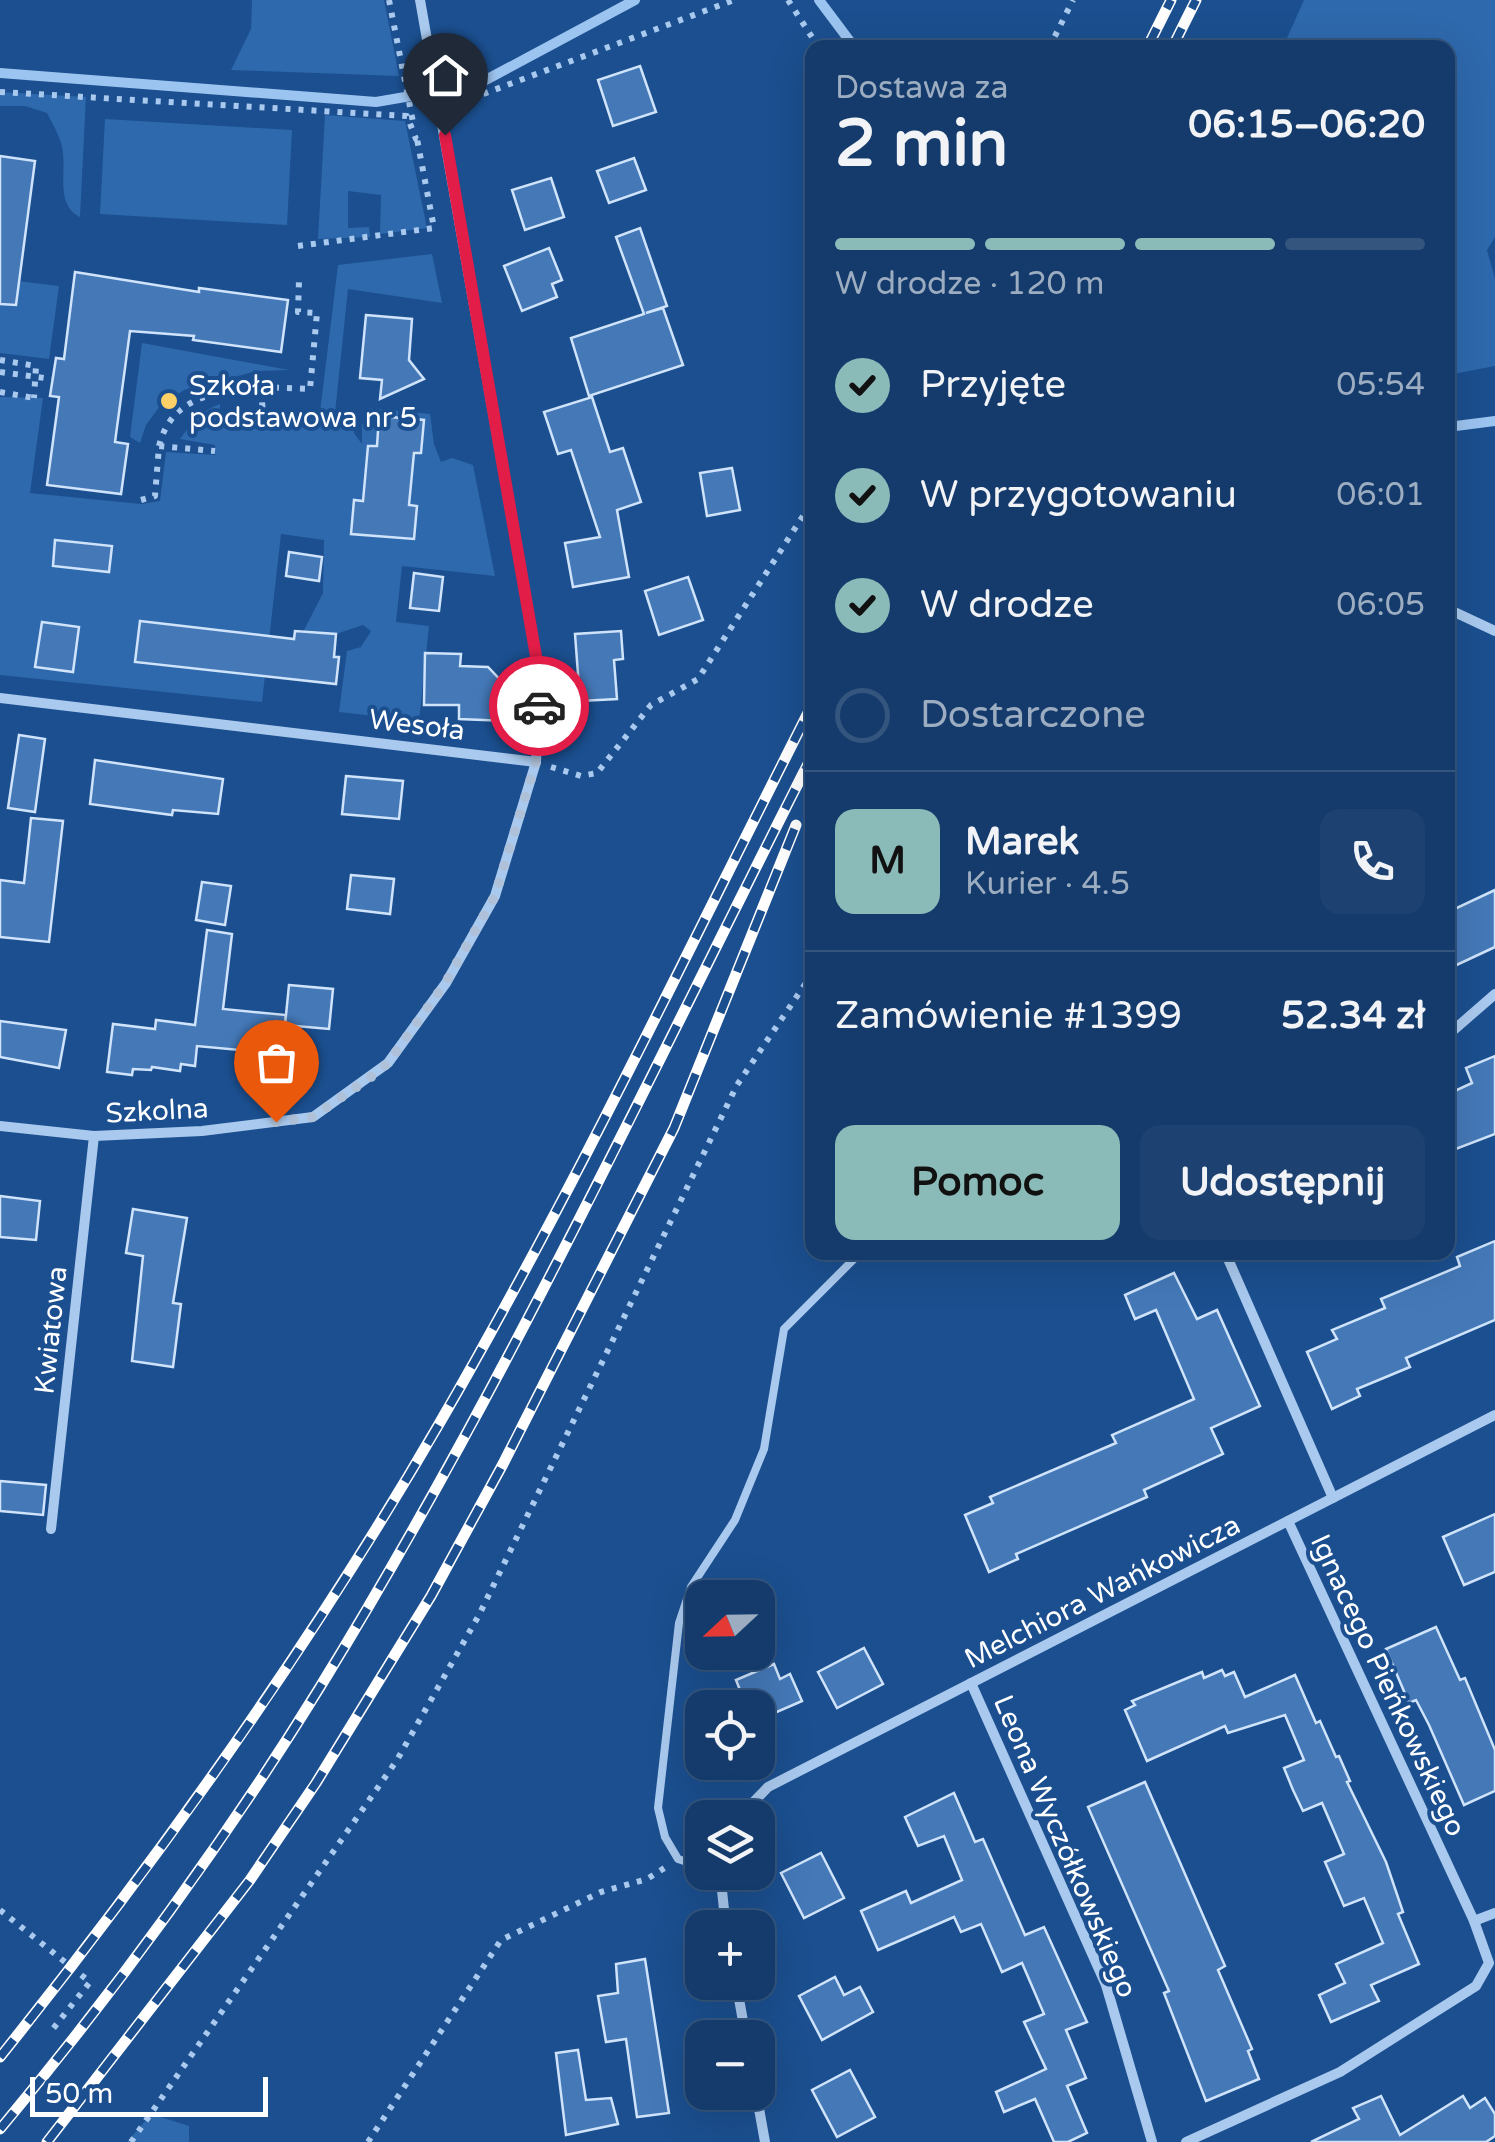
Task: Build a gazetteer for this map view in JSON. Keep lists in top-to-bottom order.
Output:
{
  "streets": {
    "street": [
      "Wesoła",
      "Szkolna",
      "Kwiatowa",
      "Melchiora Wańkowicza",
      "Ignacego Pieńkowskiego",
      "Leona Wyczółkowskiego"
    ]
  },
  "crossings": [
    ["Wesoła", "Szkolna"],
    ["Szkolna", "Kwiatowa"],
    ["Melchiora Wańkowicza", "Ignacego Pieńkowskiego"],
    ["Melchiora Wańkowicza", "Leona Wyczółkowskiego"]
  ],
  "places": ["Szkoła podstawowa nr 5"],
  "scale_bar": "50 m",
  "north": "left",
  "page": {
    "heading": ["2 min", "Dostawa za", "06:15–06:20"],
    "panel": [
      "Marek",
      "Kurier · 4.5",
      "Zamówienie #1399",
      "52.34 zł"
    ],
    "bar": "W drodze · 120 m",
    "list": [
      ["Przyjęte", "05:54"],
      ["W przygotowaniu", "06:01"],
      ["W drodze", "06:05"],
      "Dostarczone"
    ],
    "round": "M",
    "buttons": ["Pomoc", "Udostępnij"],
    "map_buttons": ["+", "−"],
    "scale": "50 m"
  }
}
